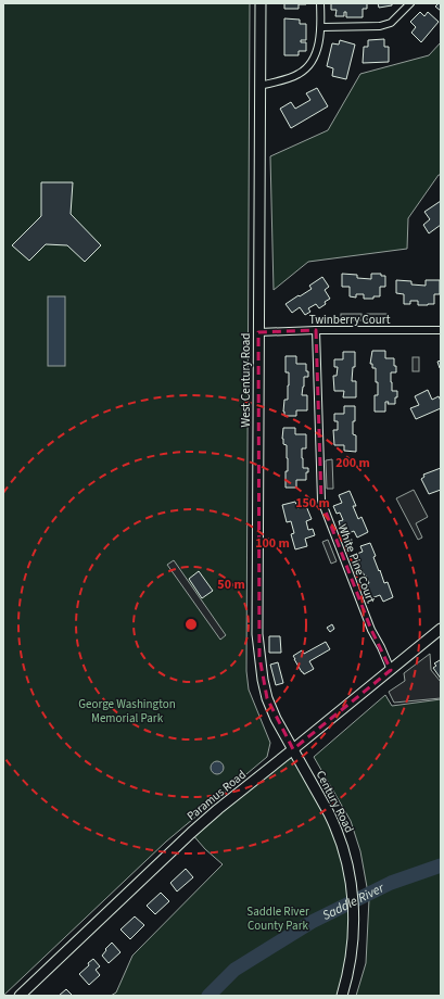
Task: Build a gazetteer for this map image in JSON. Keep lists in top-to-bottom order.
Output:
{
  "streets": {
    "main road": ["West Century Road", "Paramus Road", "Century Road"],
    "street": ["Twinberry Court", "White Pine Court"]
  },
  "crossings": [
    ["Twinberry Court", "West Century Road"],
    ["Twinberry Court", "White Pine Court"],
    ["West Century Road", "Paramus Road"],
    ["West Century Road", "Century Road"],
    ["White Pine Court", "Paramus Road"],
    ["Paramus Road", "Century Road"]
  ],
  "water": ["Saddle River"],
  "parks": ["George Washington Memorial Park", "Saddle River County Park"],
  "rings": [
    "200 m",
    "150 m",
    "100 m",
    "50 m"
  ]
}
